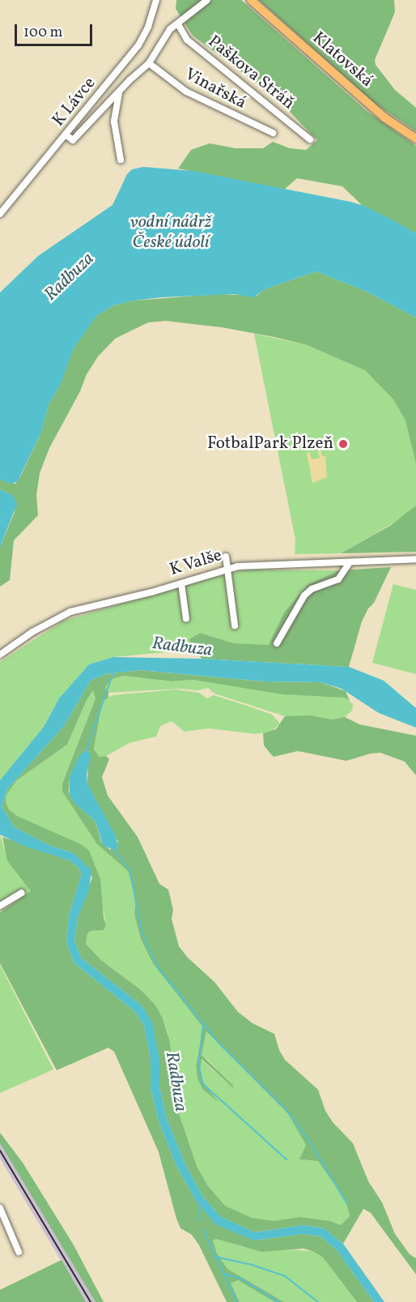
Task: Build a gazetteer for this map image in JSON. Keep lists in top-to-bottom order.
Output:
{
  "streets": {
    "main road": ["Klatovská"],
    "street": [
      "Paškova Stráň",
      "Vinařská",
      "K Lávce",
      "K Valše"
    ]
  },
  "water": ["vodní nádrž České údolí", "Radbuza"],
  "places": ["FotbalPark Plzeň"],
  "scale_bar": "100 m"
}
